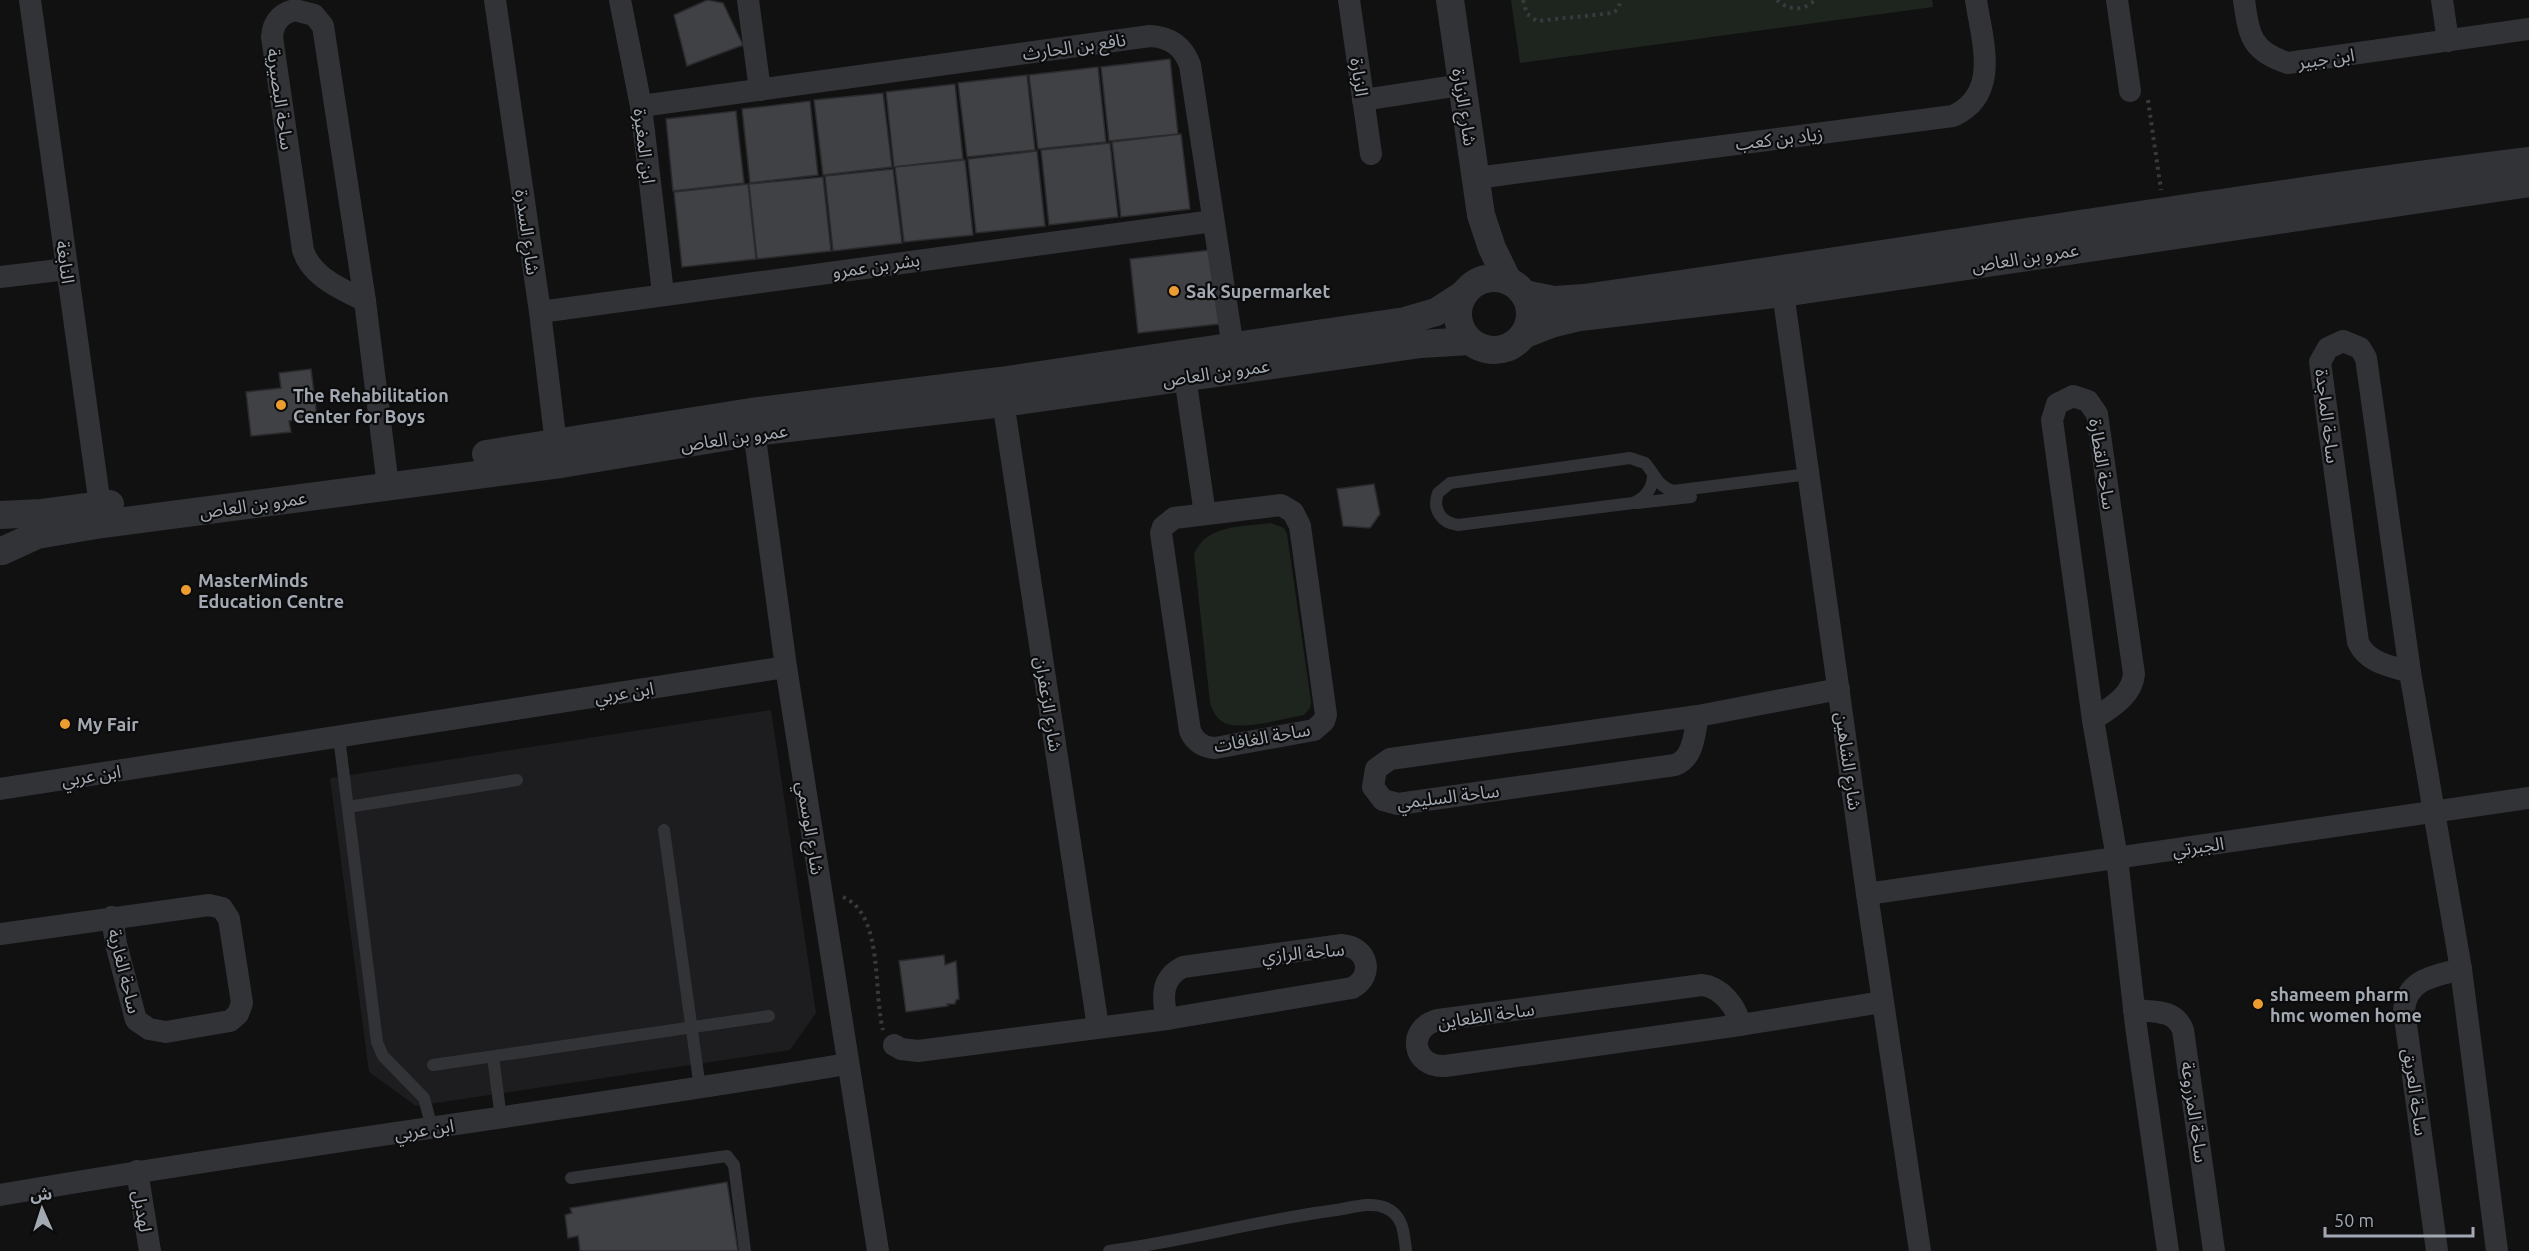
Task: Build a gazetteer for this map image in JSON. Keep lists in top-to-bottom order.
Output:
{
  "streets": {
    "street": [
      "نافع بن الحارث",
      "ابن جبير",
      "الزبارة",
      "ساحة البصيرية",
      "شارع الزبارة",
      "زياد بن كعب",
      "ابن المغيرة",
      "شارع السدرة",
      "عمرو بن العاص",
      "النابغة",
      "بشر بن عمرو",
      "ساحة الماجدة",
      "ساحة القطارة",
      "ابن عربي",
      "شارع الزعفران",
      "ساحة الغافات",
      "شارع الشاهين",
      "ساحة السليمي",
      "شارع الوسمي",
      "الجبرتي",
      "ساحة الرازي",
      "ساحة الغارية",
      "ساحة الظعاين",
      "ساحة العريق",
      "ساحة المزروعة",
      "لهديل"
    ]
  },
  "crossings": [
    ["نافع بن الحارث", "ابن المغيرة"],
    ["نافع بن الحارث", "عمرو بن العاص"],
    ["نافع بن الحارث", "بشر بن عمرو"],
    ["ساحة البصيرية", "عمرو بن العاص"],
    ["شارع الزبارة", "زياد بن كعب"],
    ["شارع الزبارة", "عمرو بن العاص"],
    ["ابن المغيرة", "بشر بن عمرو"],
    ["شارع السدرة", "عمرو بن العاص"],
    ["شارع السدرة", "بشر بن عمرو"],
    ["عمرو بن العاص", "النابغة"],
    ["عمرو بن العاص", "شارع الزعفران"],
    ["عمرو بن العاص", "شارع الشاهين"],
    ["عمرو بن العاص", "شارع الوسمي"],
    ["ساحة الماجدة", "الجبرتي"],
    ["ساحة القطارة", "الجبرتي"],
    ["ابن عربي", "شارع الوسمي"],
    ["ابن عربي", "لهديل"],
    ["شارع الزعفران", "ساحة الرازي"],
    ["شارع الشاهين", "ساحة السليمي"],
    ["شارع الشاهين", "الجبرتي"],
    ["شارع الشاهين", "ساحة الظعاين"]
  ],
  "places": [
    "Sak Supermarket",
    "The Rehabilitation Center for Boys",
    "MasterMinds Education Centre",
    "My Fair",
    "shameem pharm hmc women home"
  ],
  "scale_bar": "50 m",
  "north": "top"
}
